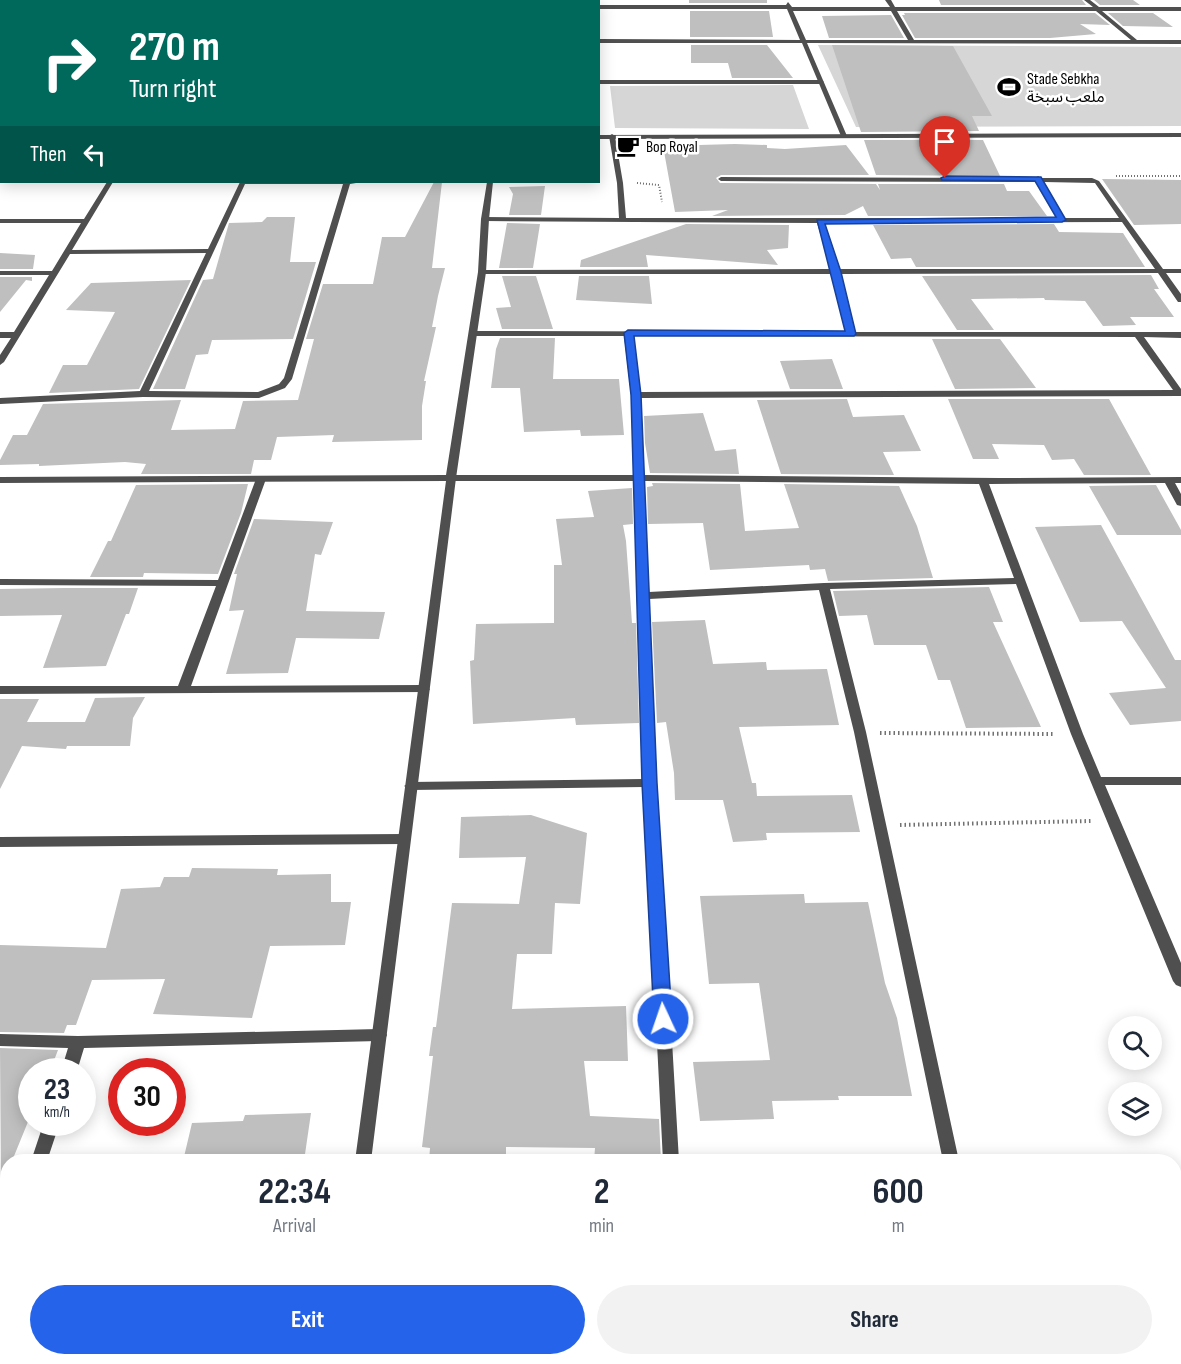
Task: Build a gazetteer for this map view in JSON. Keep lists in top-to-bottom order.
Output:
{
  "places": {
    "sports": ["Stade Sebkha ملعب سبخة"],
    "cafe": ["Bop Royal"]
  },
  "page": {
    "turn": ["270 m", "Turn right"],
    "then": "Then",
    "speed": "23 km/h",
    "limit": "30",
    "eta": [
      "22:34",
      "Arrival",
      "2",
      "min",
      "600",
      "m"
    ],
    "buttons": ["Exit", "Share"]
  }
}
